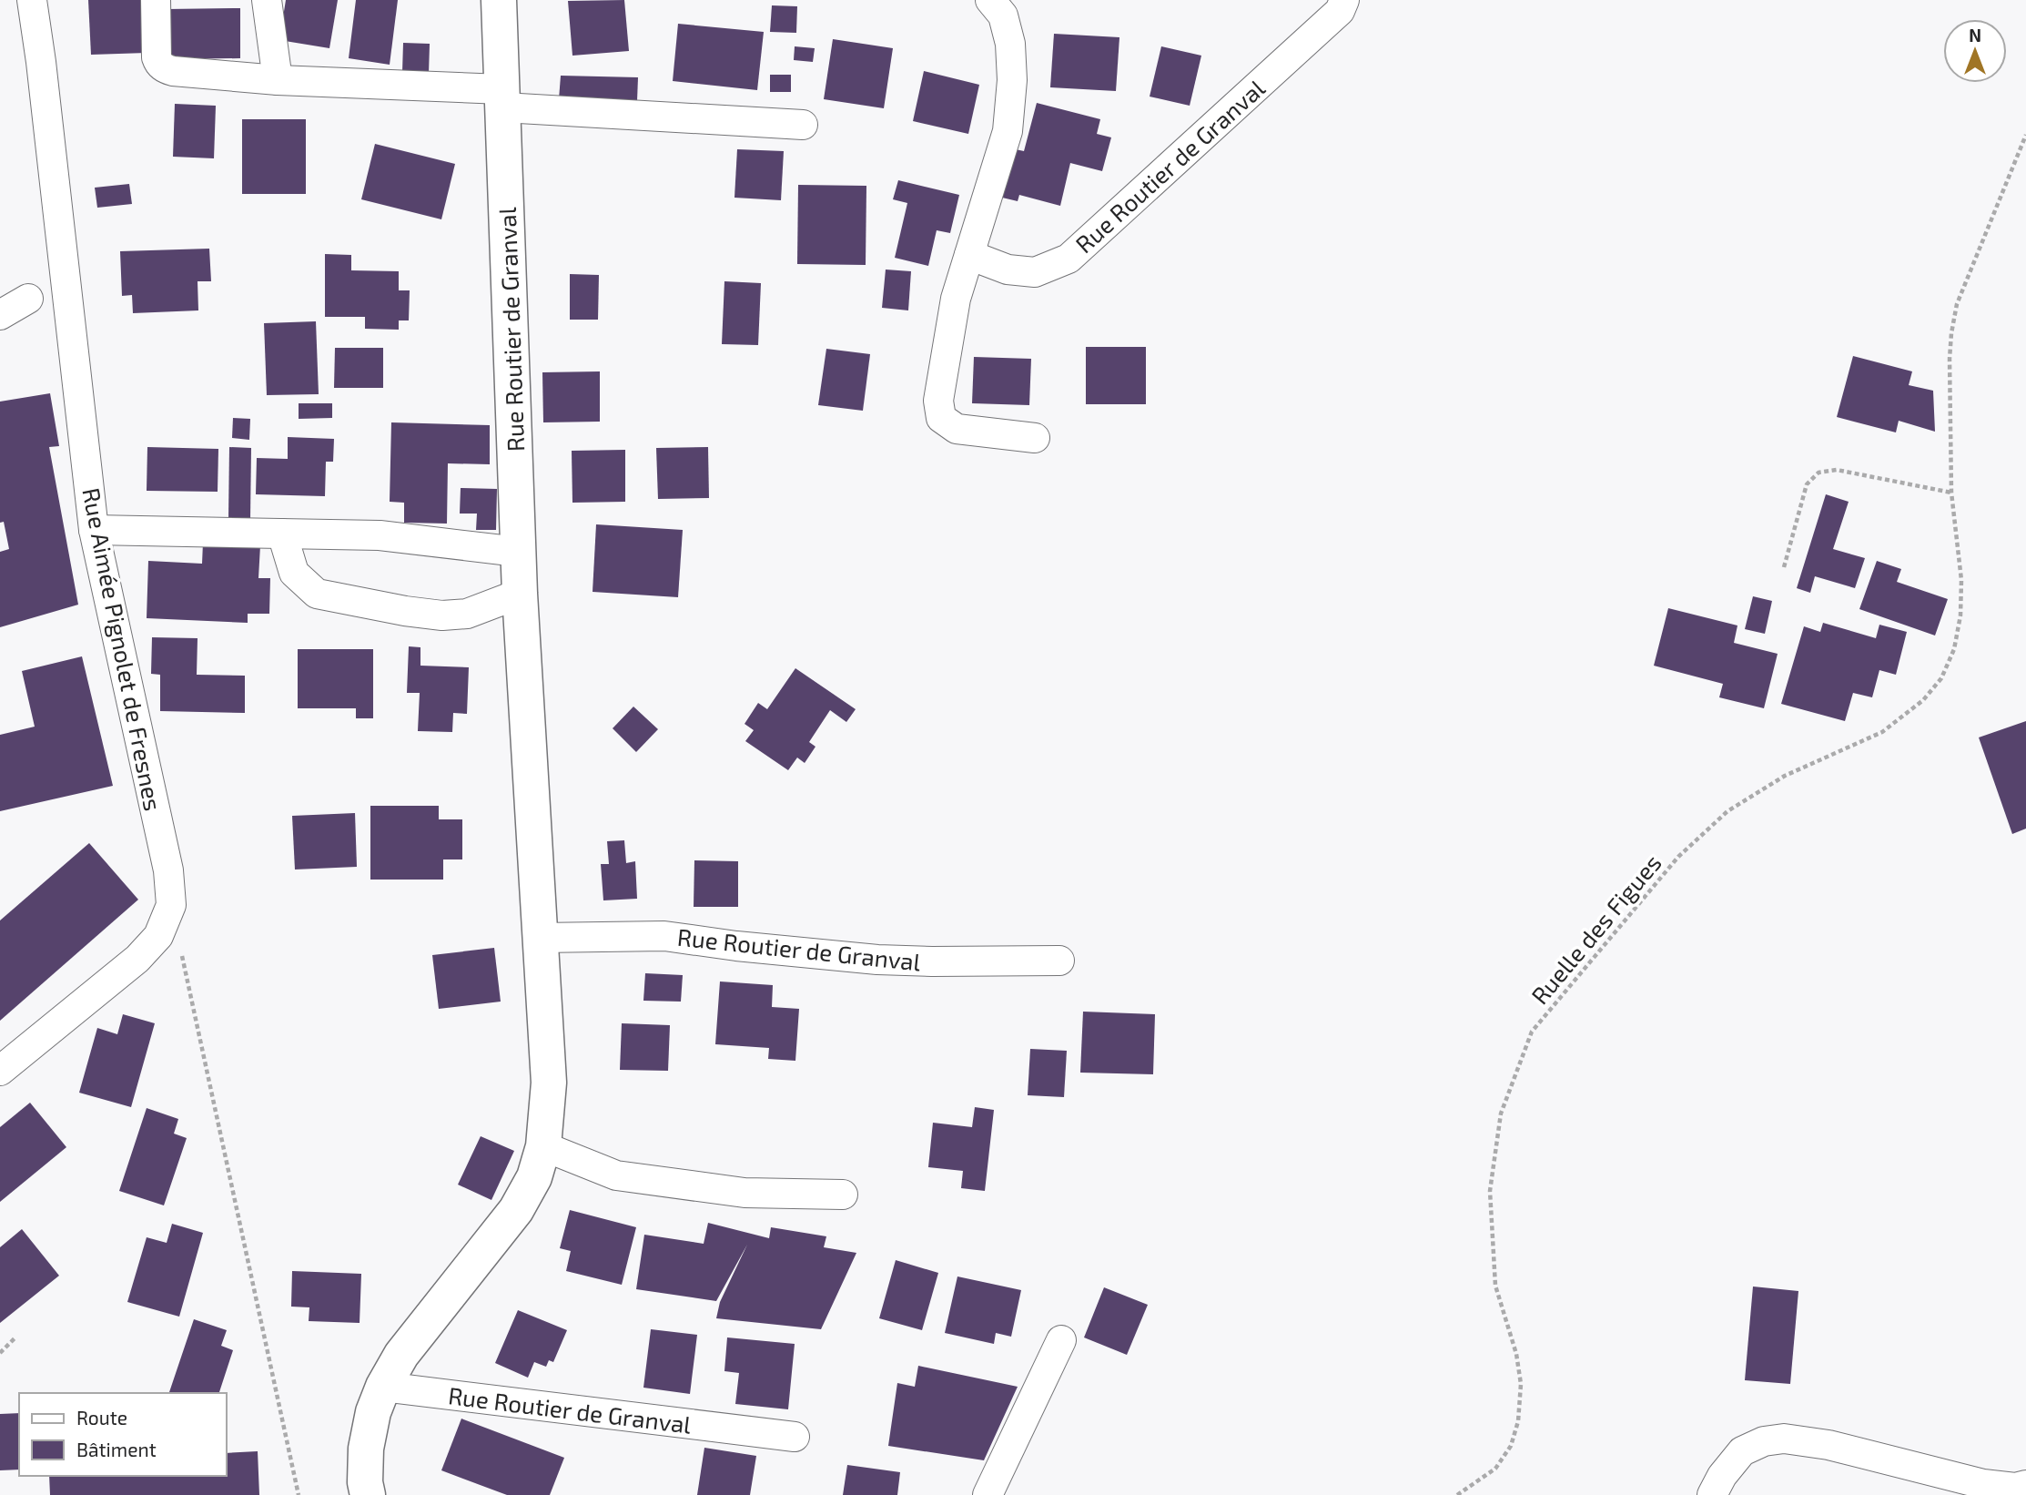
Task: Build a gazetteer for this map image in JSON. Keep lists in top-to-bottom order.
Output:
{
  "streets": {
    "street": ["Rue Routier de Granval", "Rue Aimée Pignolet de Fresnes"],
    "path": ["Ruelle des Figues"]
  },
  "legend": ["Route", "Bâtiment"],
  "north": "top"
}
